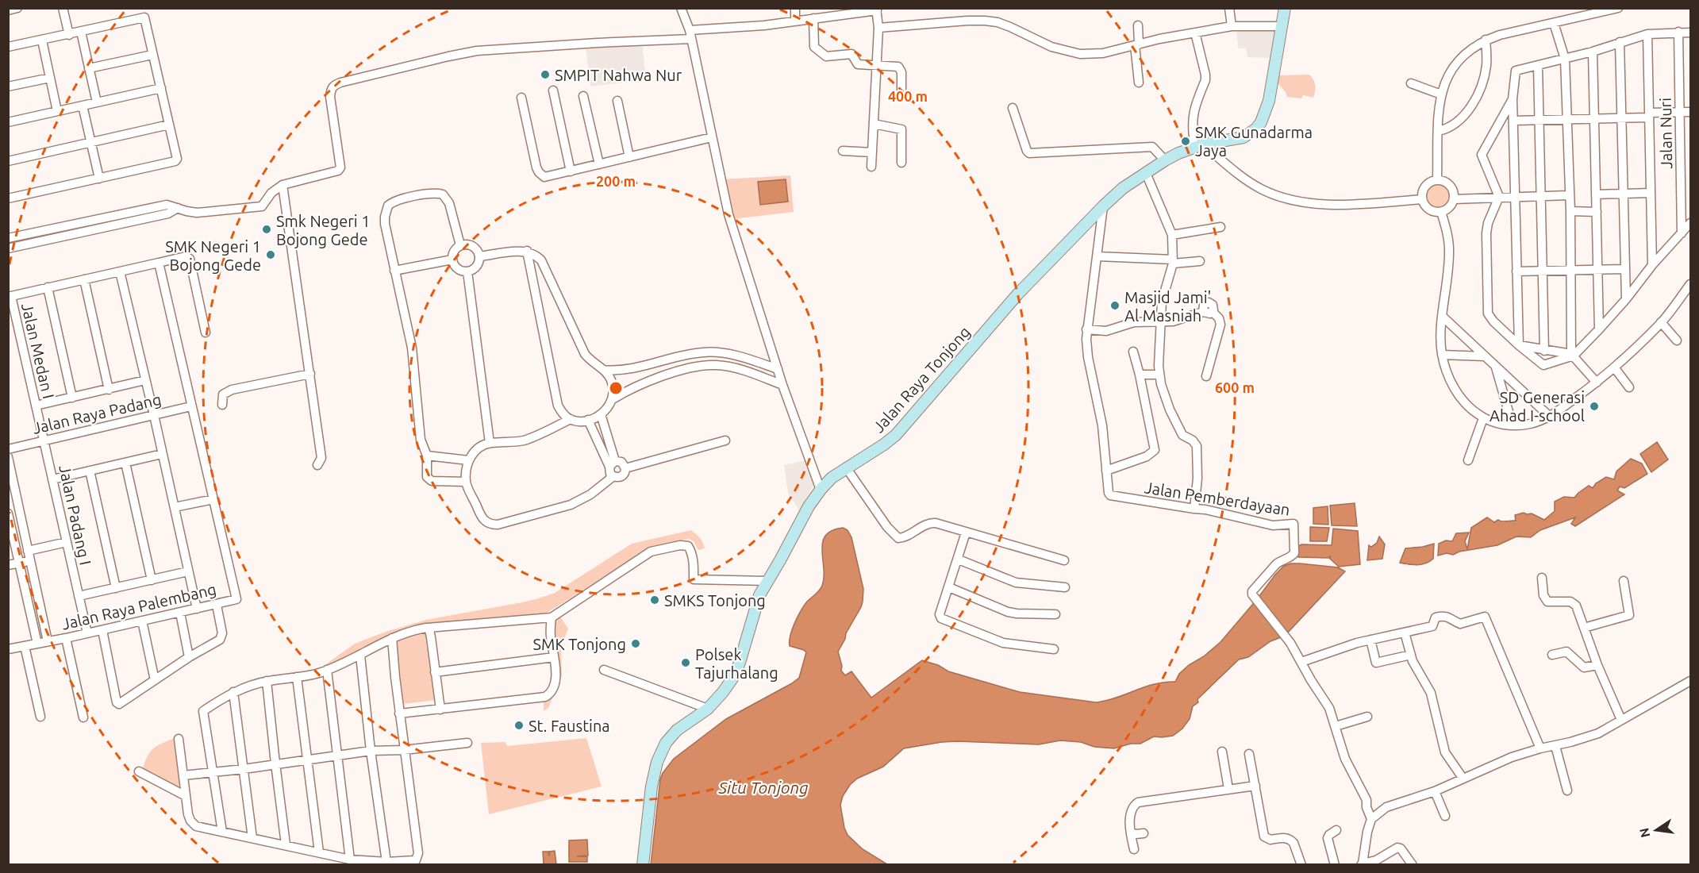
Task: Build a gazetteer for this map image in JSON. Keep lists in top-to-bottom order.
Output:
{
  "streets": {
    "main road": ["Jalan Raya Tonjong"],
    "street": [
      "Jalan Nuri",
      "Jalan Medan I",
      "Jalan Raya Padang",
      "Jalan Pemberdayaan",
      "Jalan Padang I",
      "Jalan Raya Palembang"
    ]
  },
  "crossings": [
    ["Jalan Medan I", "Jalan Raya Padang"],
    ["Jalan Medan I", "Jalan Padang I"],
    ["Jalan Raya Tonjong", "Jalan Pemberdayaan"],
    ["Jalan Raya Padang", "Jalan Padang I"],
    ["Jalan Padang I", "Jalan Raya Palembang"]
  ],
  "water": ["Situ Tonjong"],
  "places": [
    "SMPIT Nahwa Nur",
    "SMK Gunadarma Jaya",
    "Smk Negeri 1 Bojong Gede",
    "SMK Negeri 1 Bojong Gede",
    "Masjid Jami' Al Masniah",
    "SD Generasi Ahad I-school",
    "SMKS Tonjong",
    "SMK Tonjong",
    "Polsek Tajurhalang",
    "St. Faustina"
  ],
  "north": "left",
  "rings": ["400 m", "200 m", "600 m"]
}
